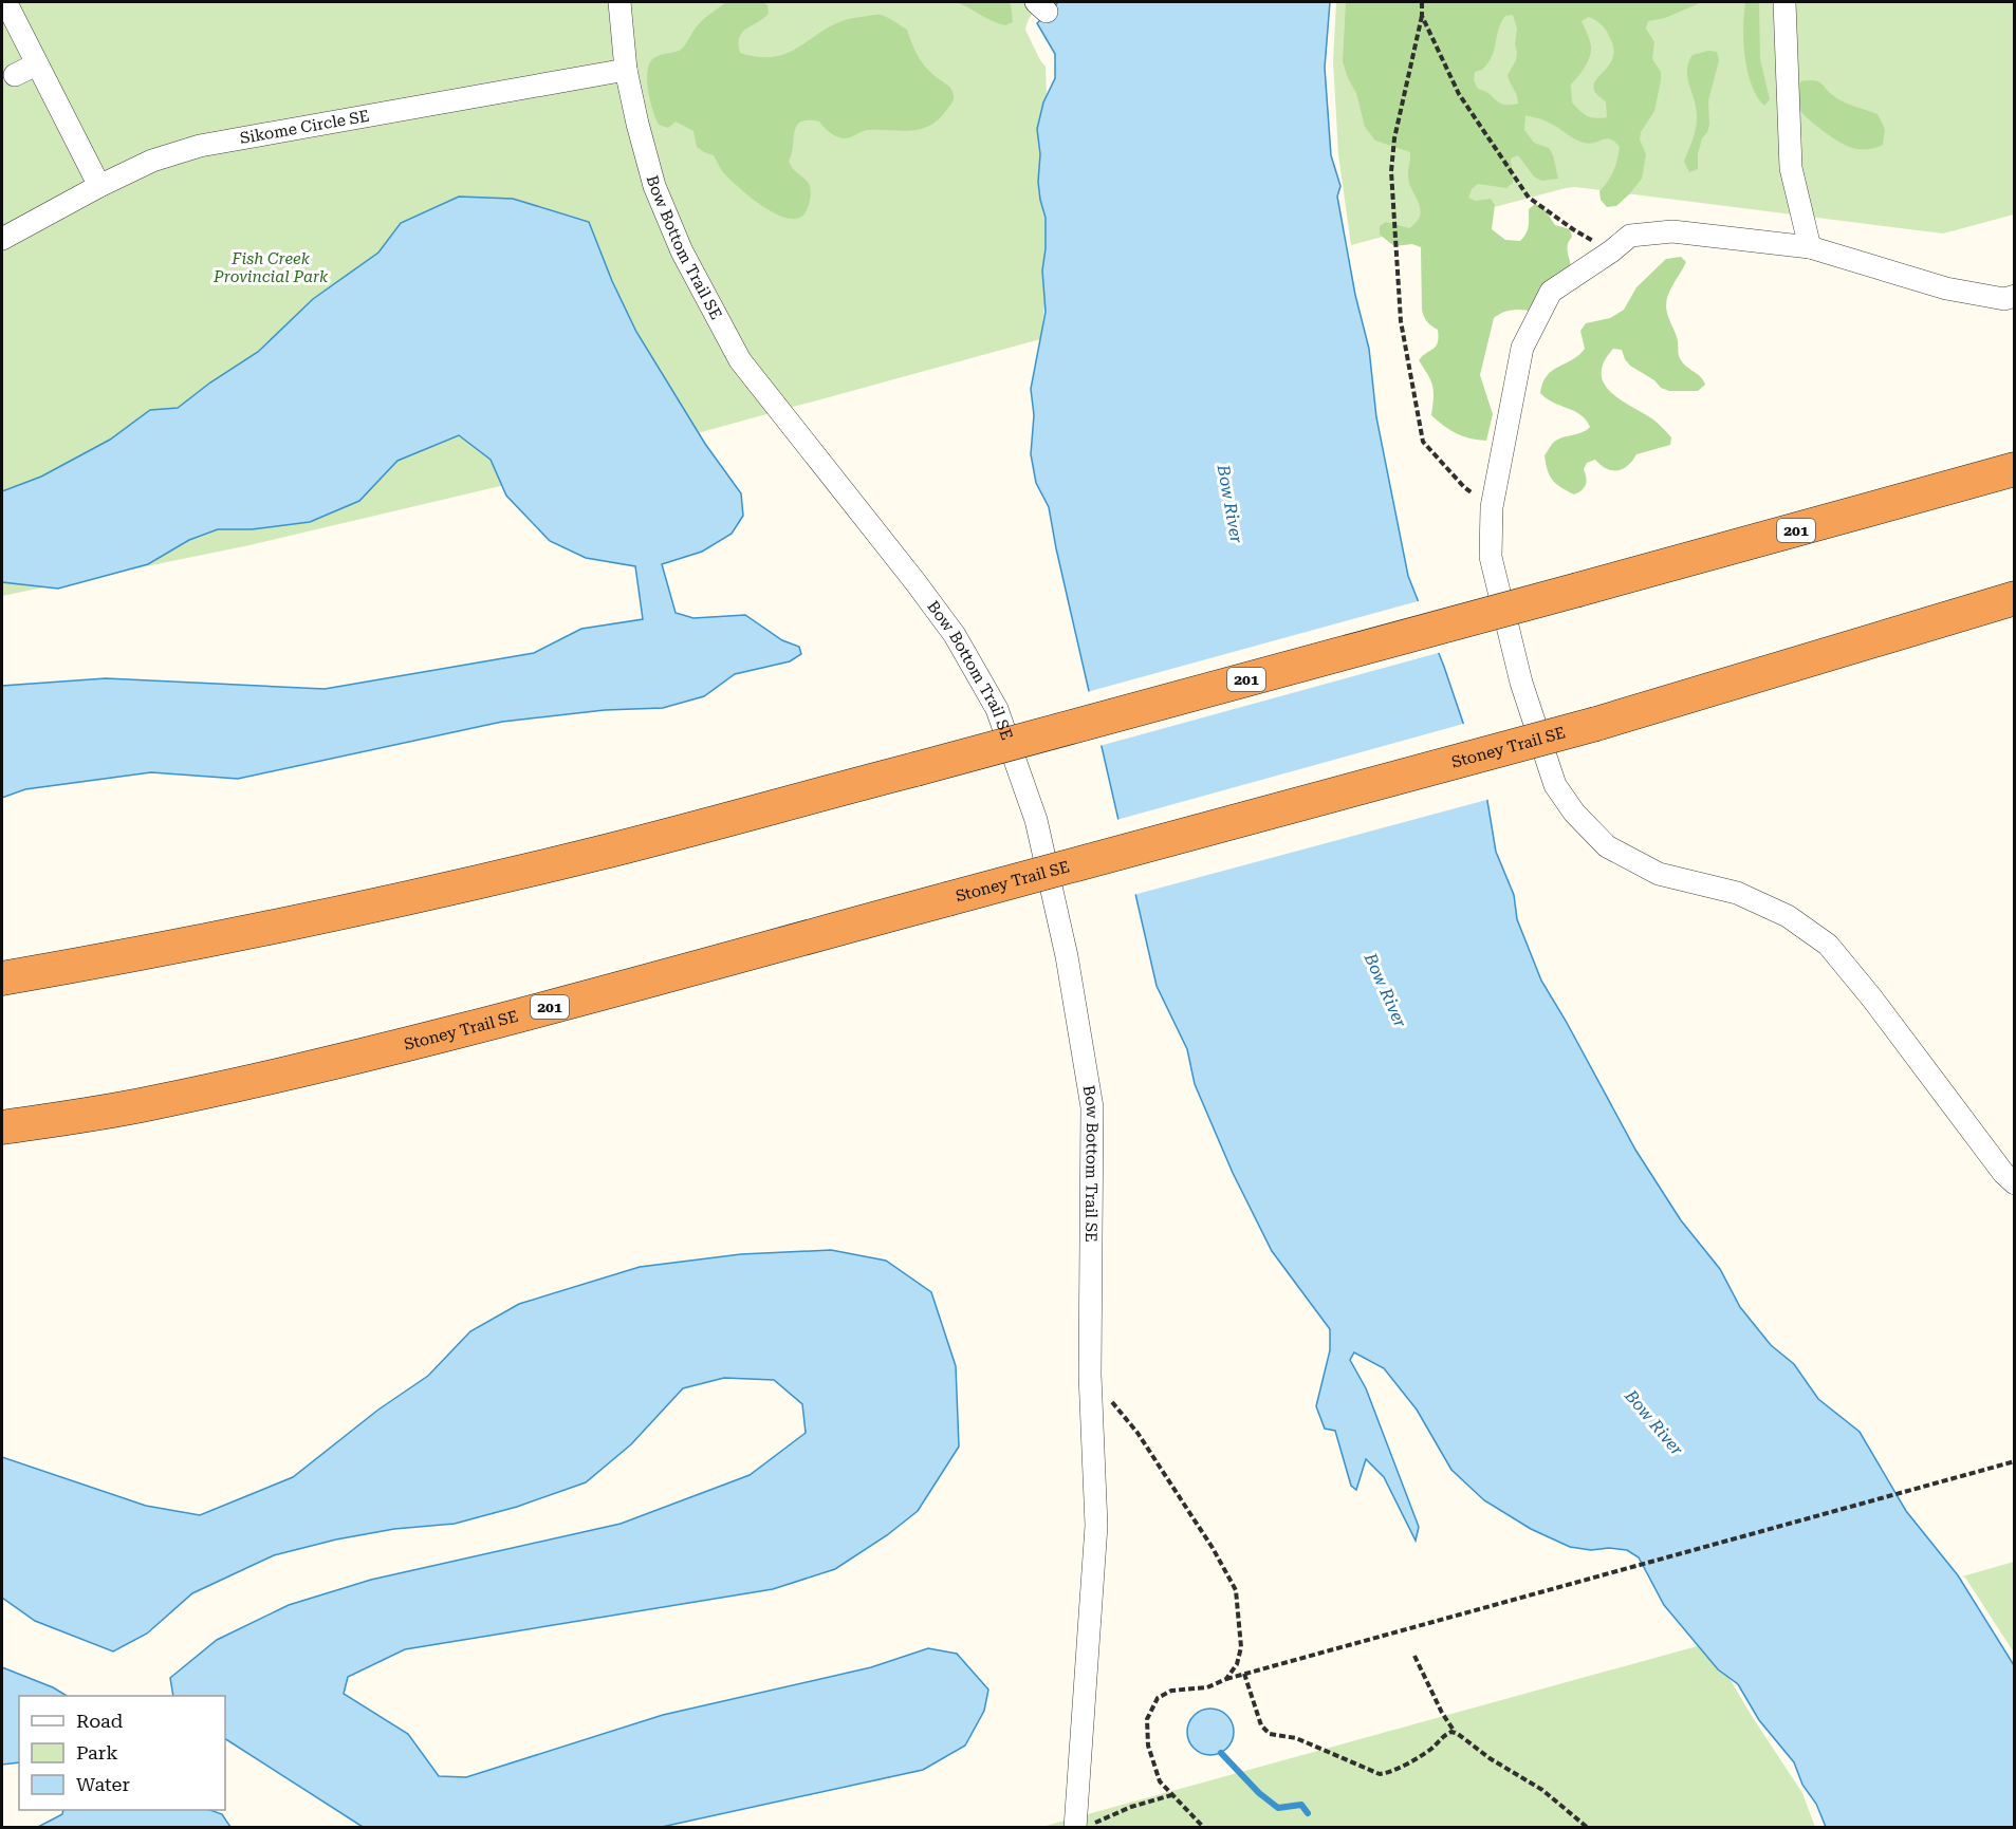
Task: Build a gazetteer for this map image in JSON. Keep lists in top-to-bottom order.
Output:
{
  "streets": {
    "highway": ["201", "Stoney Trail SE"],
    "street": ["Sikome Circle SE", "Bow Bottom Trail SE"]
  },
  "crossings": [
    ["Sikome Circle SE", "Bow Bottom Trail SE"]
  ],
  "water": ["Bow River"],
  "parks": ["Fish Creek Provincial Park"],
  "legend": ["Road", "Park", "Water"]
}
